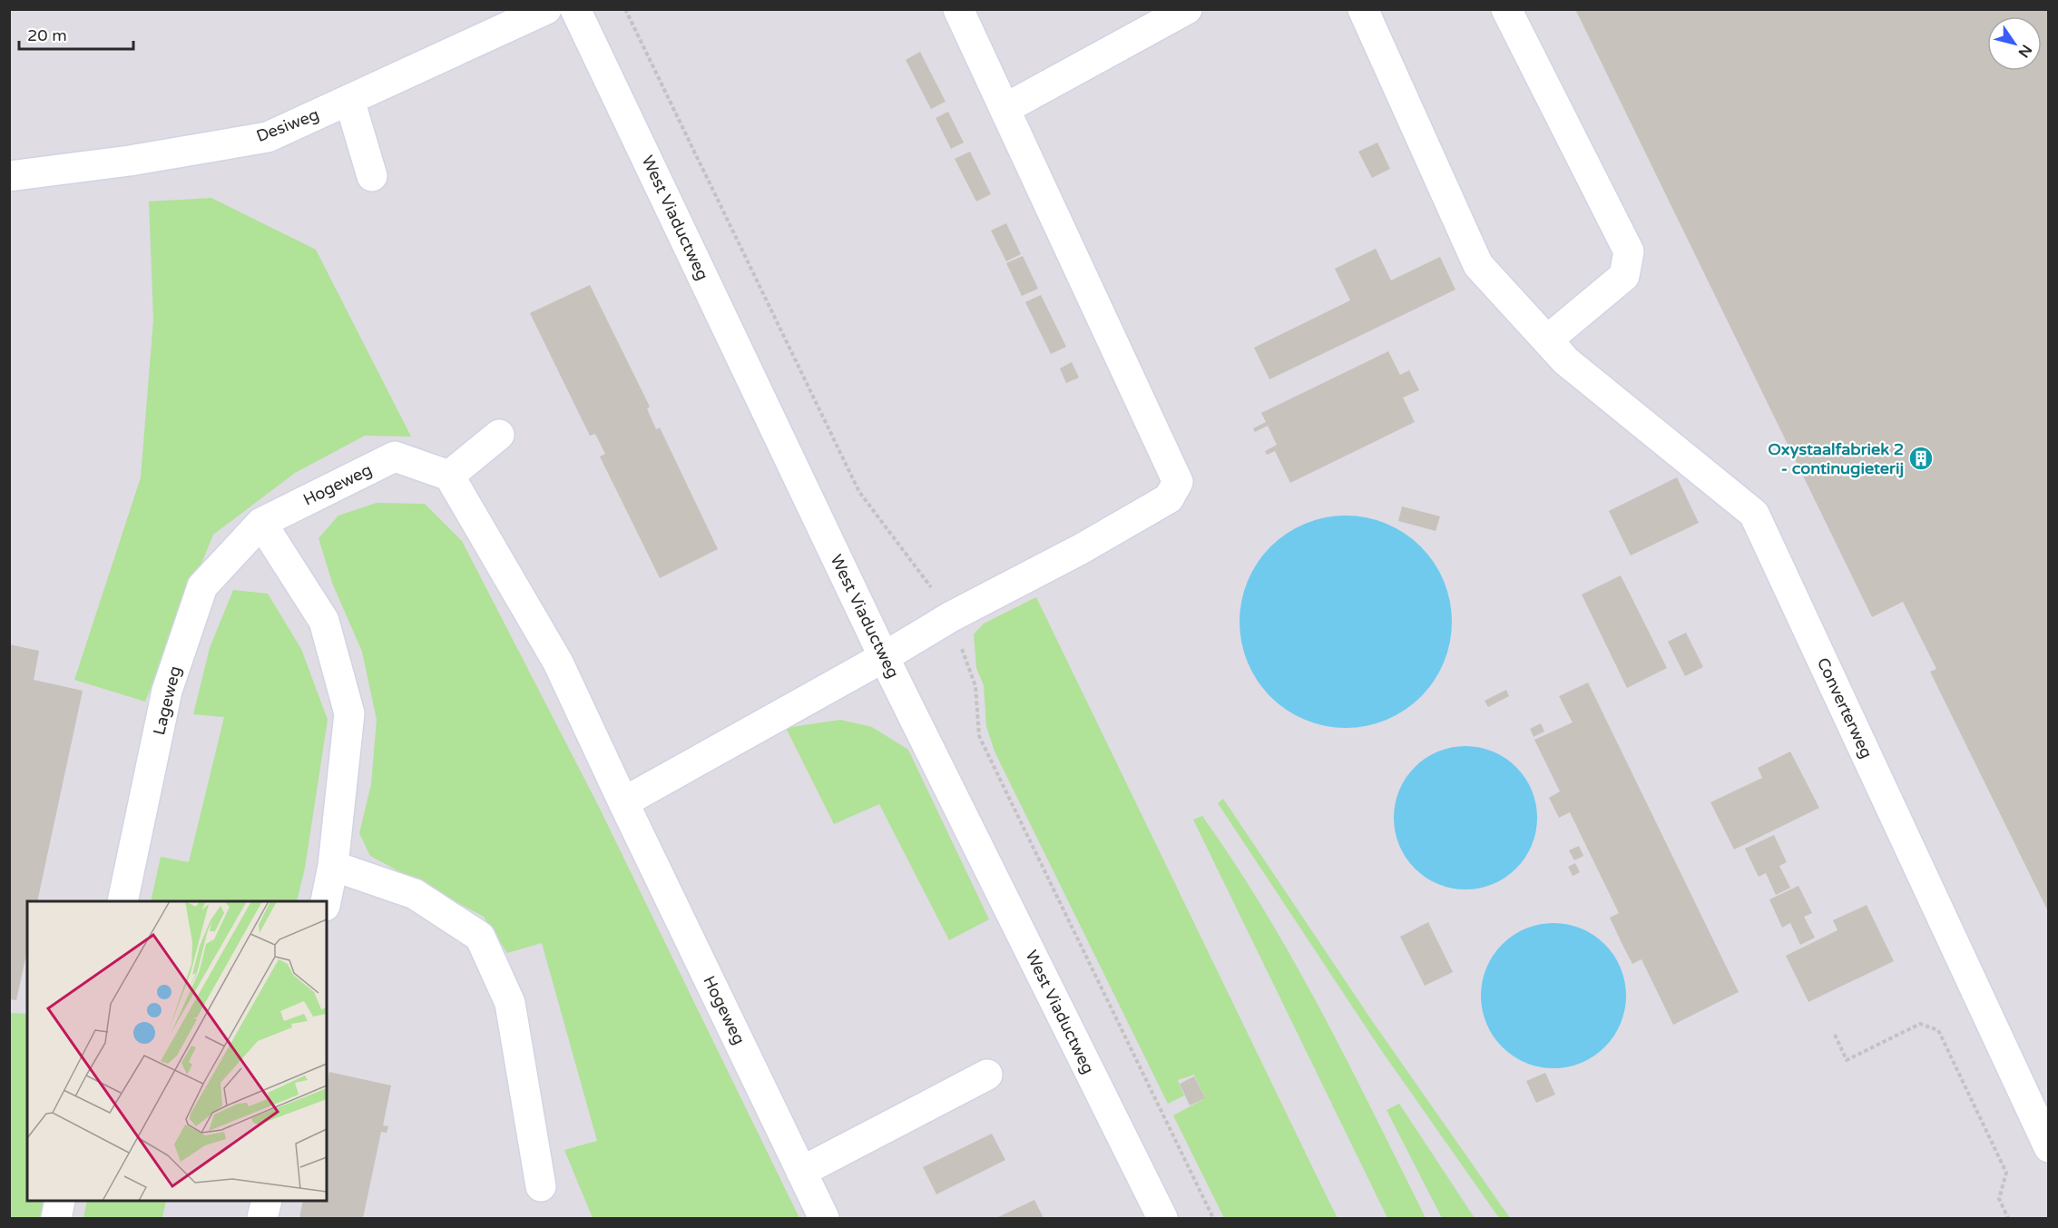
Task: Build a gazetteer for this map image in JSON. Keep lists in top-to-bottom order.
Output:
{
  "streets": {
    "street": [
      "Desiweg",
      "West Viaductweg",
      "Hogeweg",
      "Lageweg",
      "Converterweg"
    ]
  },
  "crossings": [
    ["Hogeweg", "Lageweg"]
  ],
  "places": {
    "building": ["Oxystaalfabriek 2 - continugieterij"]
  },
  "scale_bar": "20 m",
  "north": "bottom right"
}
